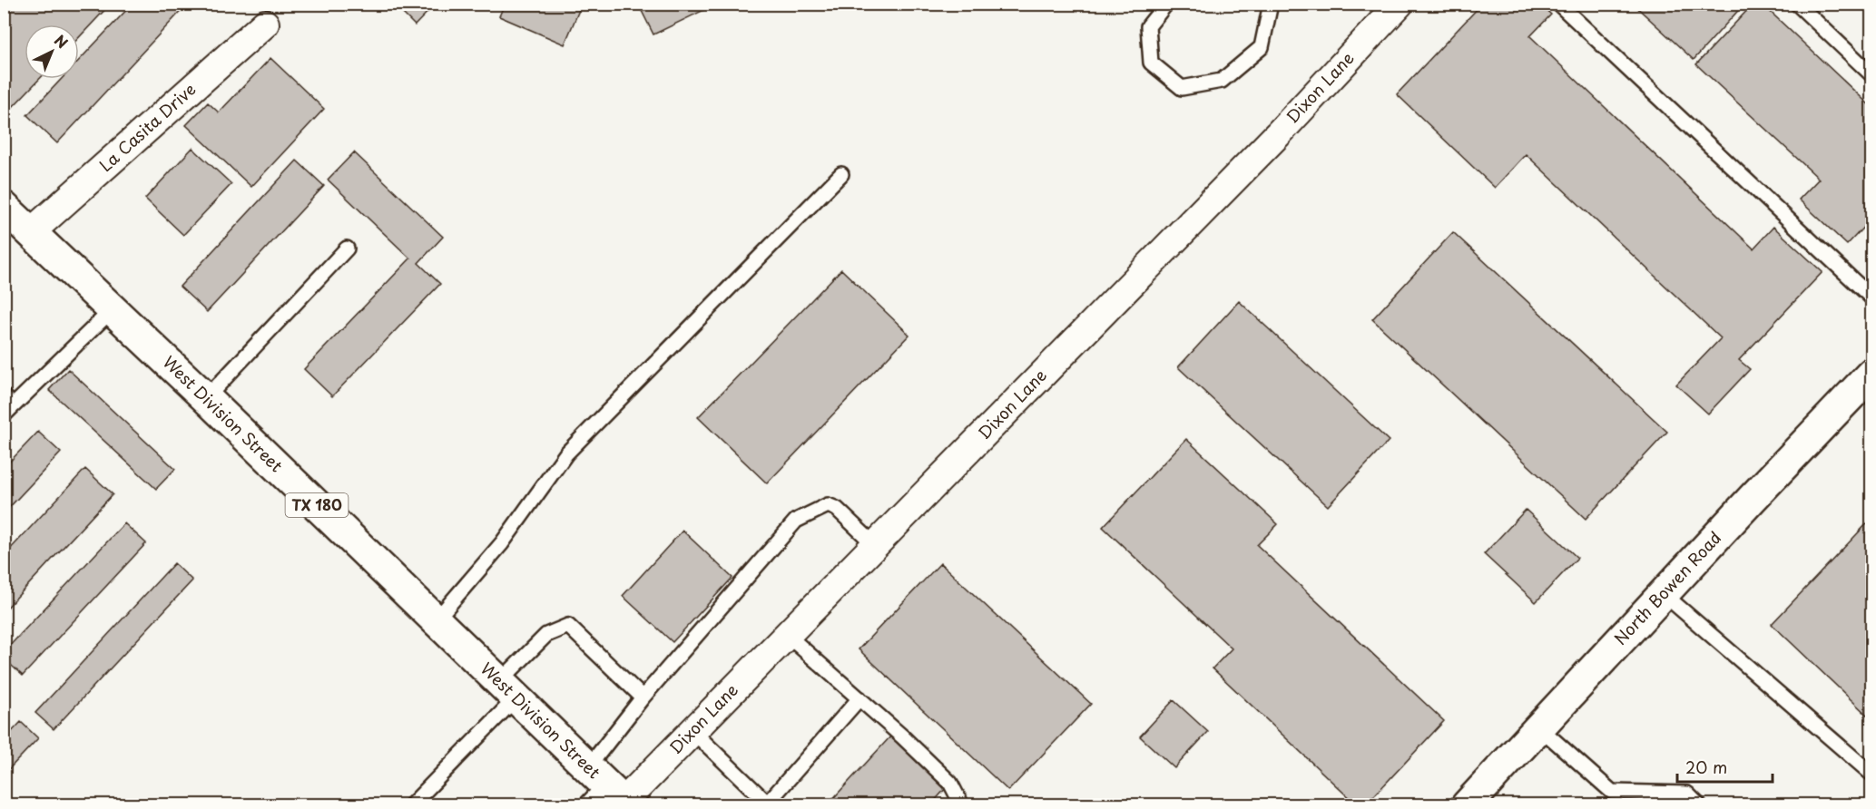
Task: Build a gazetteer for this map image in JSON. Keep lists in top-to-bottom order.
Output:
{
  "streets": {
    "main road": ["West Division Street", "TX 180", "North Bowen Road"],
    "street": ["Dixon Lane", "La Casita Drive"]
  },
  "crossings": [
    ["Dixon Lane", "West Division Street"],
    ["La Casita Drive", "West Division Street"]
  ],
  "scale_bar": "20 m",
  "north": "top right"
}
